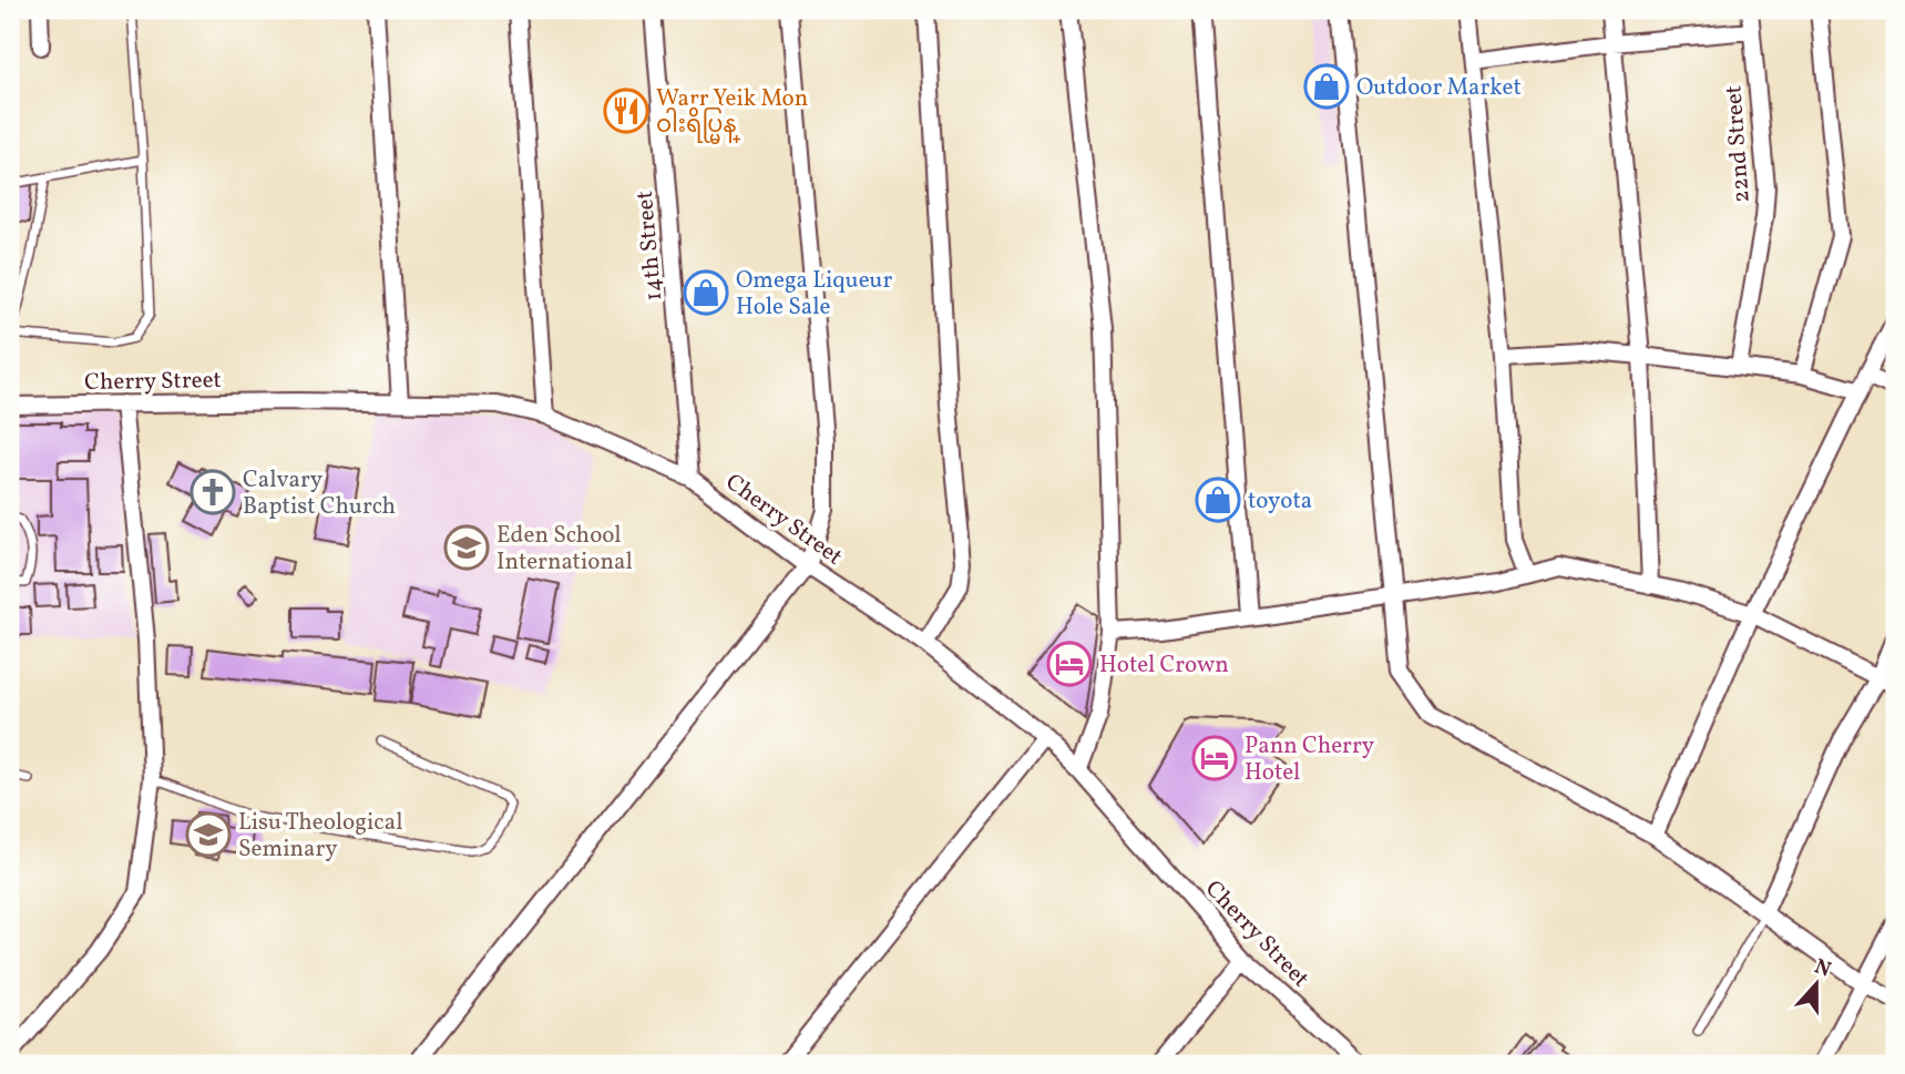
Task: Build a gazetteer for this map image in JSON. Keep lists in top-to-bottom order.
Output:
{
  "streets": {
    "street": ["22nd Street", "14th Street", "Cherry Street"]
  },
  "crossings": [
    ["14th Street", "Cherry Street"]
  ],
  "places": {
    "shop": ["Outdoor Market", "Omega Liqueur Hole Sale", "toyota"],
    "restaurant": ["Warr Yeik Mon ဝါးရိပ္မြန္"],
    "church": ["Calvary Baptist Church"],
    "school or university": ["Eden School International", "Lisu Theological Seminary"],
    "hotel": ["Hotel Crown", "Pann Cherry Hotel"]
  },
  "north": "top"
}
